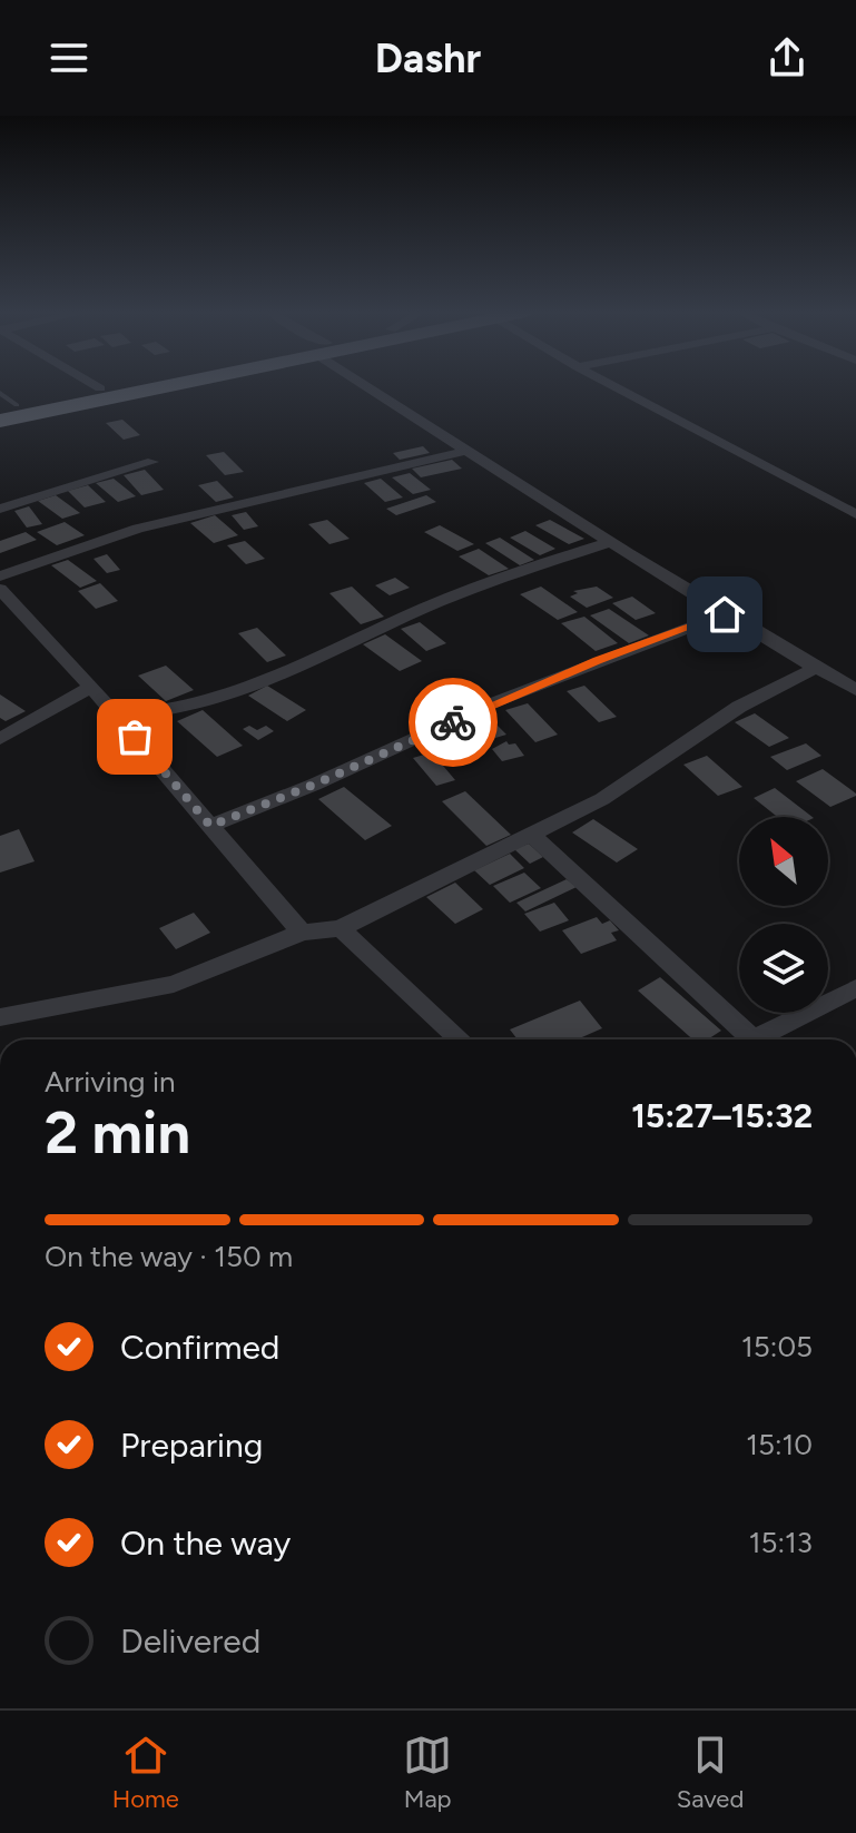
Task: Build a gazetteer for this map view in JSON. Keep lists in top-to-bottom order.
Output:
{
  "north": "top left",
  "page": {
    "header": "Dashr",
    "heading": ["2 min", "Arriving in", "15:27–15:32"],
    "bar": "On the way · 150 m",
    "list": [
      ["Confirmed", "15:05"],
      ["Preparing", "15:10"],
      ["On the way", "15:13"],
      "Delivered"
    ],
    "tabs": ["Home", "Map", "Saved"]
  }
}
